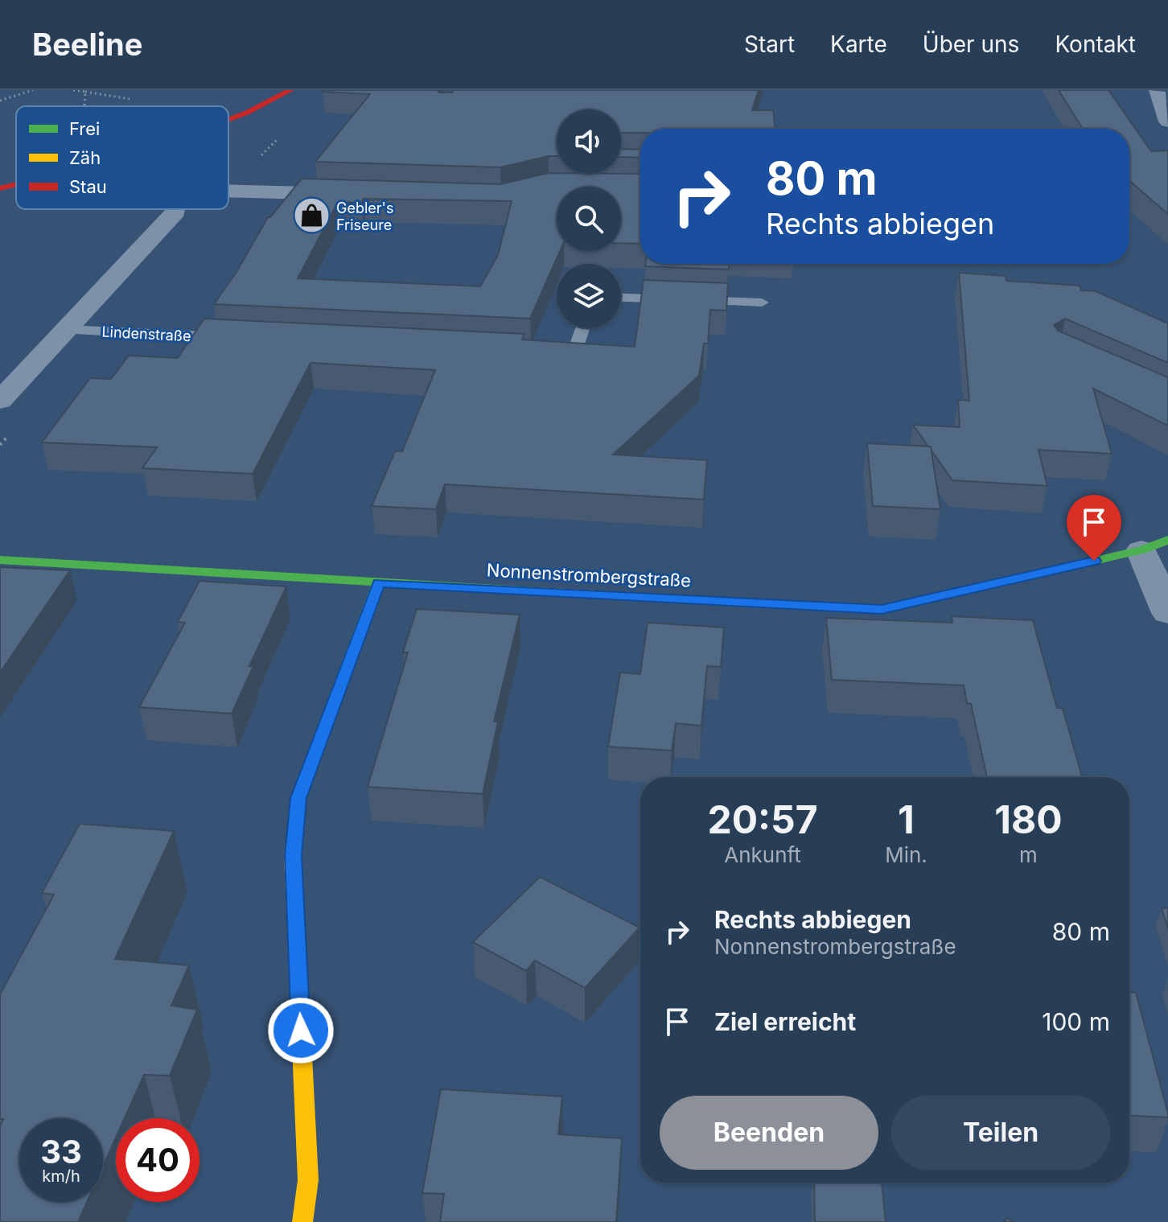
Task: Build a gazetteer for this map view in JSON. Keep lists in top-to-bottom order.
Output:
{
  "streets": {
    "street": ["Lindenstraße", "Nonnenstrombergstraße"]
  },
  "places": {
    "shop": ["Gebler's Friseure"]
  },
  "legend": ["Frei", "Zäh", "Stau"],
  "page": {
    "header": "Beeline",
    "nav": [
      "Start",
      "Karte",
      "Über uns",
      "Kontakt"
    ],
    "turn": ["80 m", "Rechts abbiegen"],
    "eta": [
      "20:57",
      "Ankunft",
      "1",
      "Min.",
      "180",
      "m"
    ],
    "list": [
      {
        "name": "Rechts abbiegen",
        "note": "Nonnenstrombergstraße",
        "value": "80 m"
      },
      {
        "name": "Ziel erreicht",
        "value": "100 m"
      }
    ],
    "buttons": ["Beenden", "Teilen"],
    "speed": "33 km/h",
    "limit": "40"
  }
}
